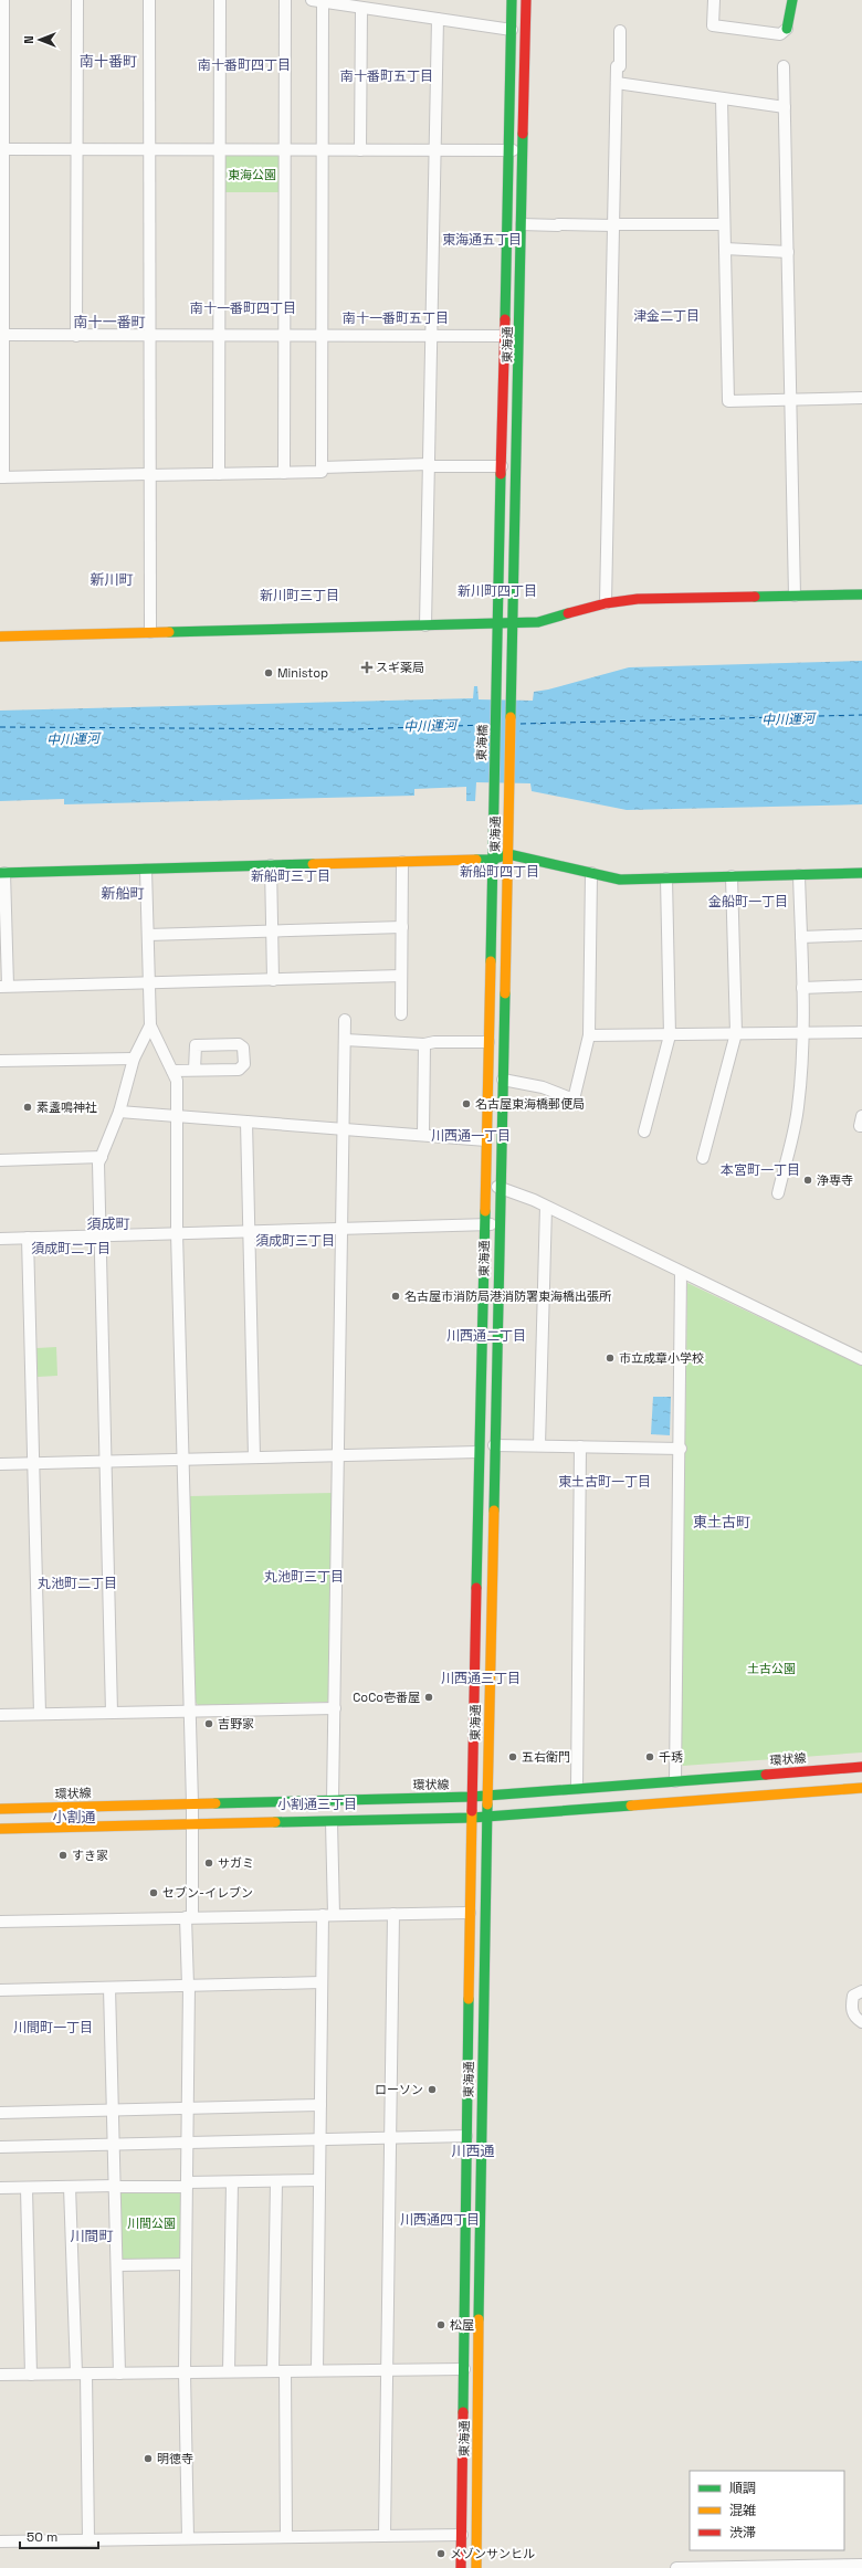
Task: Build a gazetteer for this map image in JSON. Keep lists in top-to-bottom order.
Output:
{
  "streets": {
    "main road": ["東海通", "東海橋", "環状線"]
  },
  "crossings": [
    ["東海通", "東海橋"],
    ["東海通", "環状線"]
  ],
  "districts": [
    "南十番町",
    "南十番町四丁目",
    "南十番町五丁目",
    "東海通五丁目",
    "南十一番町四丁目",
    "津金二丁目",
    "南十一番町五丁目",
    "南十一番町",
    "新川町",
    "新川町四丁目",
    "新川町三丁目",
    "新船町四丁目",
    "新船町三丁目",
    "新船町",
    "金船町一丁目",
    "川西通一丁目",
    "本宮町一丁目",
    "須成町",
    "須成町三丁目",
    "須成町二丁目",
    "川西通二丁目",
    "東土古町一丁目",
    "東土古町",
    "丸池町三丁目",
    "丸池町二丁目",
    "川西通三丁目",
    "小割通三丁目",
    "小割通",
    "川間町一丁目",
    "川西通",
    "川西通四丁目",
    "川間町"
  ],
  "water": ["中川運河"],
  "parks": ["東海公園", "土古公園", "川間公園"],
  "places": {
    "health": ["スギ薬局"],
    "other": [
      "Ministop",
      "名古屋東海橋郵便局",
      "素盞鳴神社",
      "浄専寺",
      "名古屋市消防局港消防署東海橋出張所",
      "市立成章小学校",
      "CoCo壱番屋",
      "吉野家",
      "五右衛門",
      "千琇",
      "すき家",
      "サガミ",
      "セブン-イレブン",
      "ローソン",
      "松屋",
      "明徳寺",
      "メゾンサンヒル"
    ]
  },
  "legend": ["順調", "混雑", "渋滞"],
  "scale_bar": "50 m",
  "north": "left"
}
